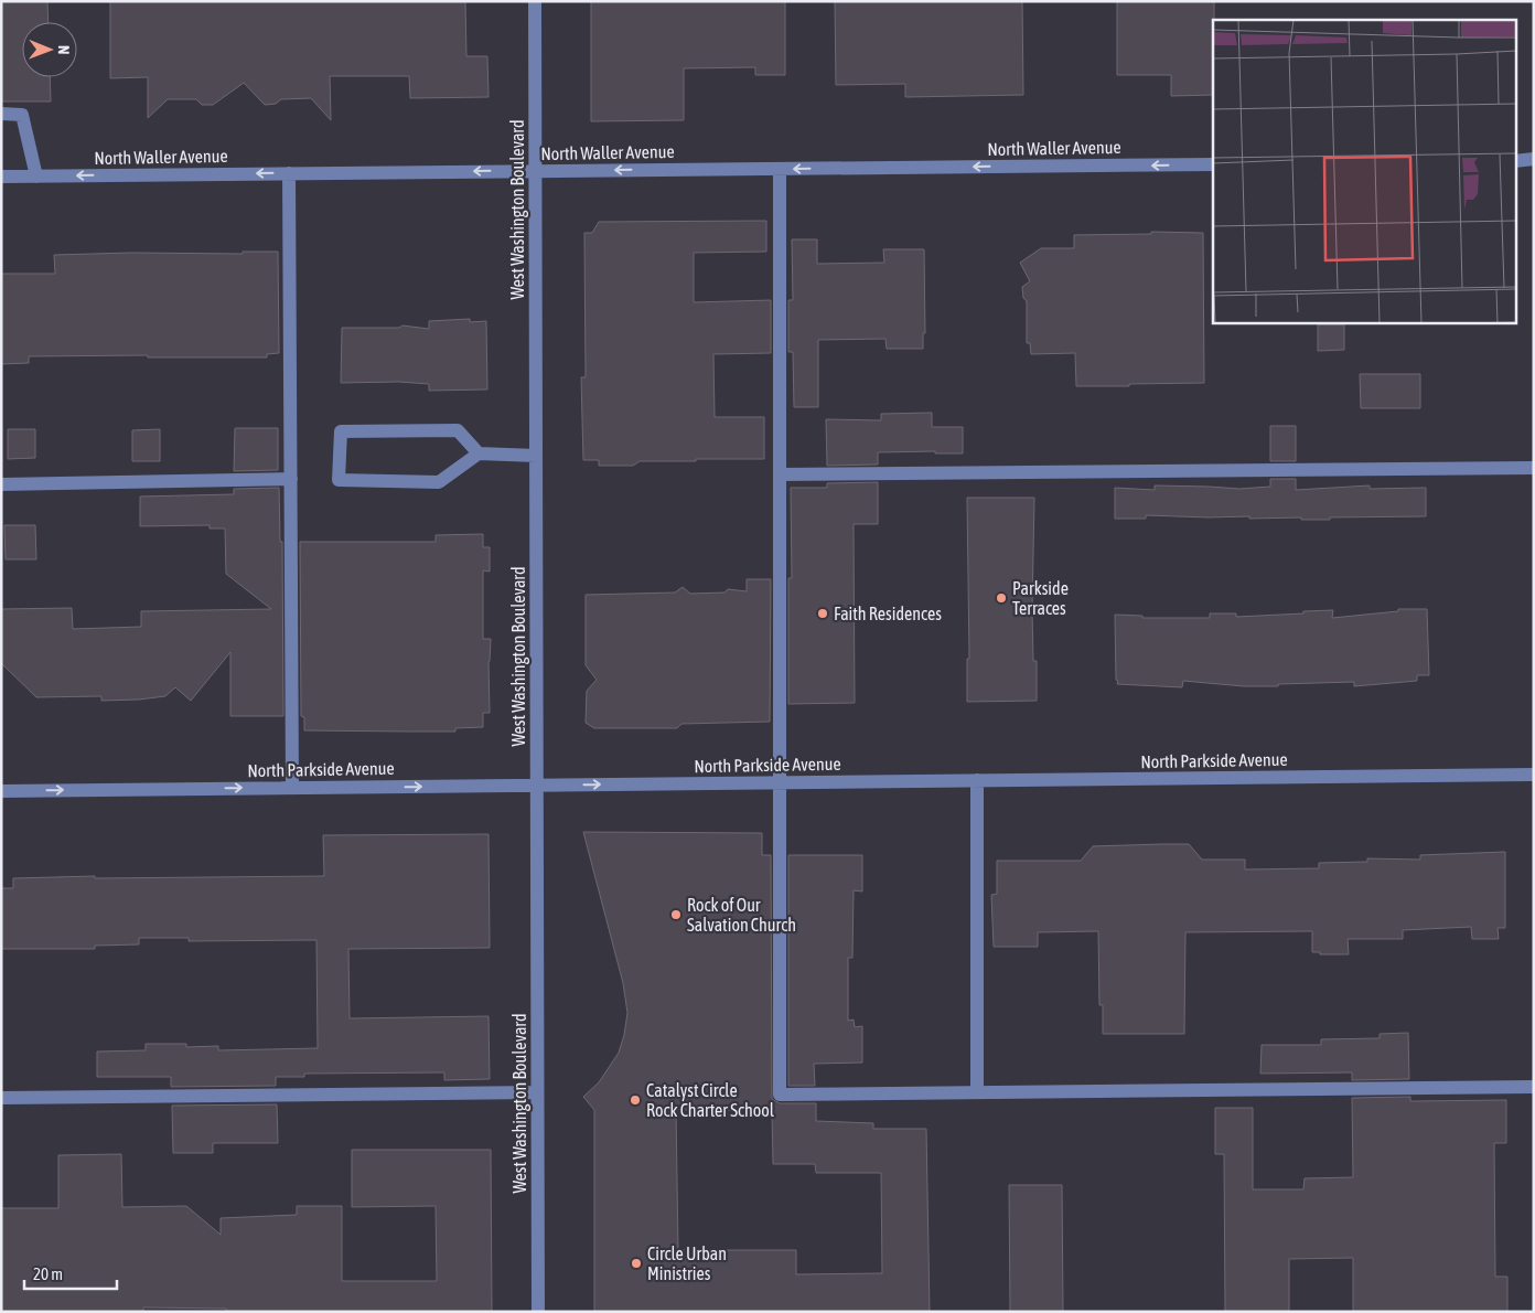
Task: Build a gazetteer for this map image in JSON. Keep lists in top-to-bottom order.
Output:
{
  "streets": {
    "street": ["North Waller Avenue", "West Washington Boulevard", "North Parkside Avenue"]
  },
  "crossings": [
    ["North Waller Avenue", "West Washington Boulevard"],
    ["West Washington Boulevard", "North Parkside Avenue"]
  ],
  "one_way": ["North Waller Avenue", "North Parkside Avenue"],
  "places": [
    "Parkside Terraces",
    "Faith Residences",
    "Rock of Our Salvation Church",
    "Catalyst Circle Rock Charter School",
    "Circle Urban Ministries"
  ],
  "scale_bar": "20 m",
  "north": "right"
}
